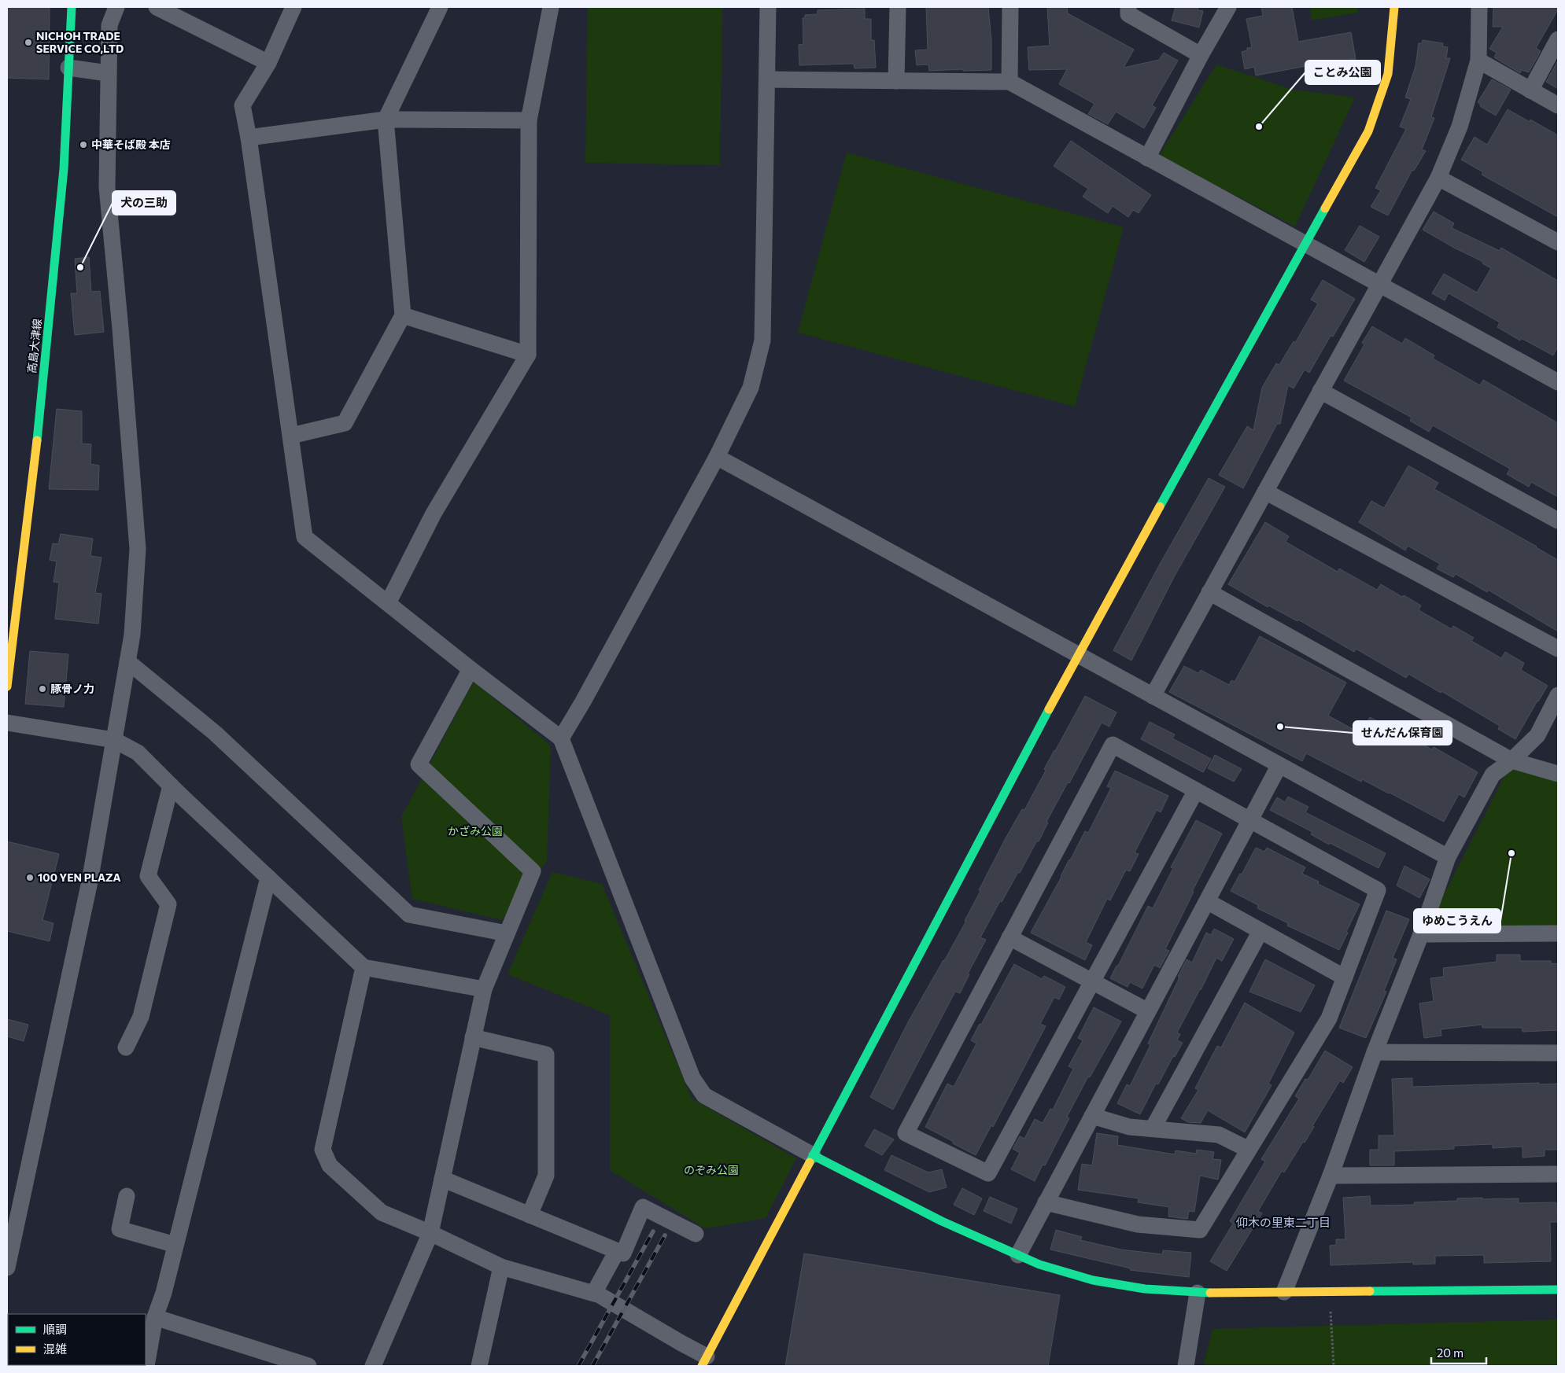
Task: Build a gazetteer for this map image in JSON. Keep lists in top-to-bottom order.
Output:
{
  "streets": {
    "street": ["高島大津線"]
  },
  "districts": ["仰木の里東二丁目"],
  "parks": ["かざみ公園", "のぞみ公園"],
  "places": [
    "NICHOH TRADE SERVICE CO,LTD",
    "ことみ公園",
    "中華そば殿 本店",
    "犬の三助",
    "豚骨ノ力",
    "せんだん保育園",
    "ゆめこうえん",
    "100 YEN PLAZA"
  ],
  "legend": ["順調", "混雑"],
  "scale_bar": "20 m"
}
